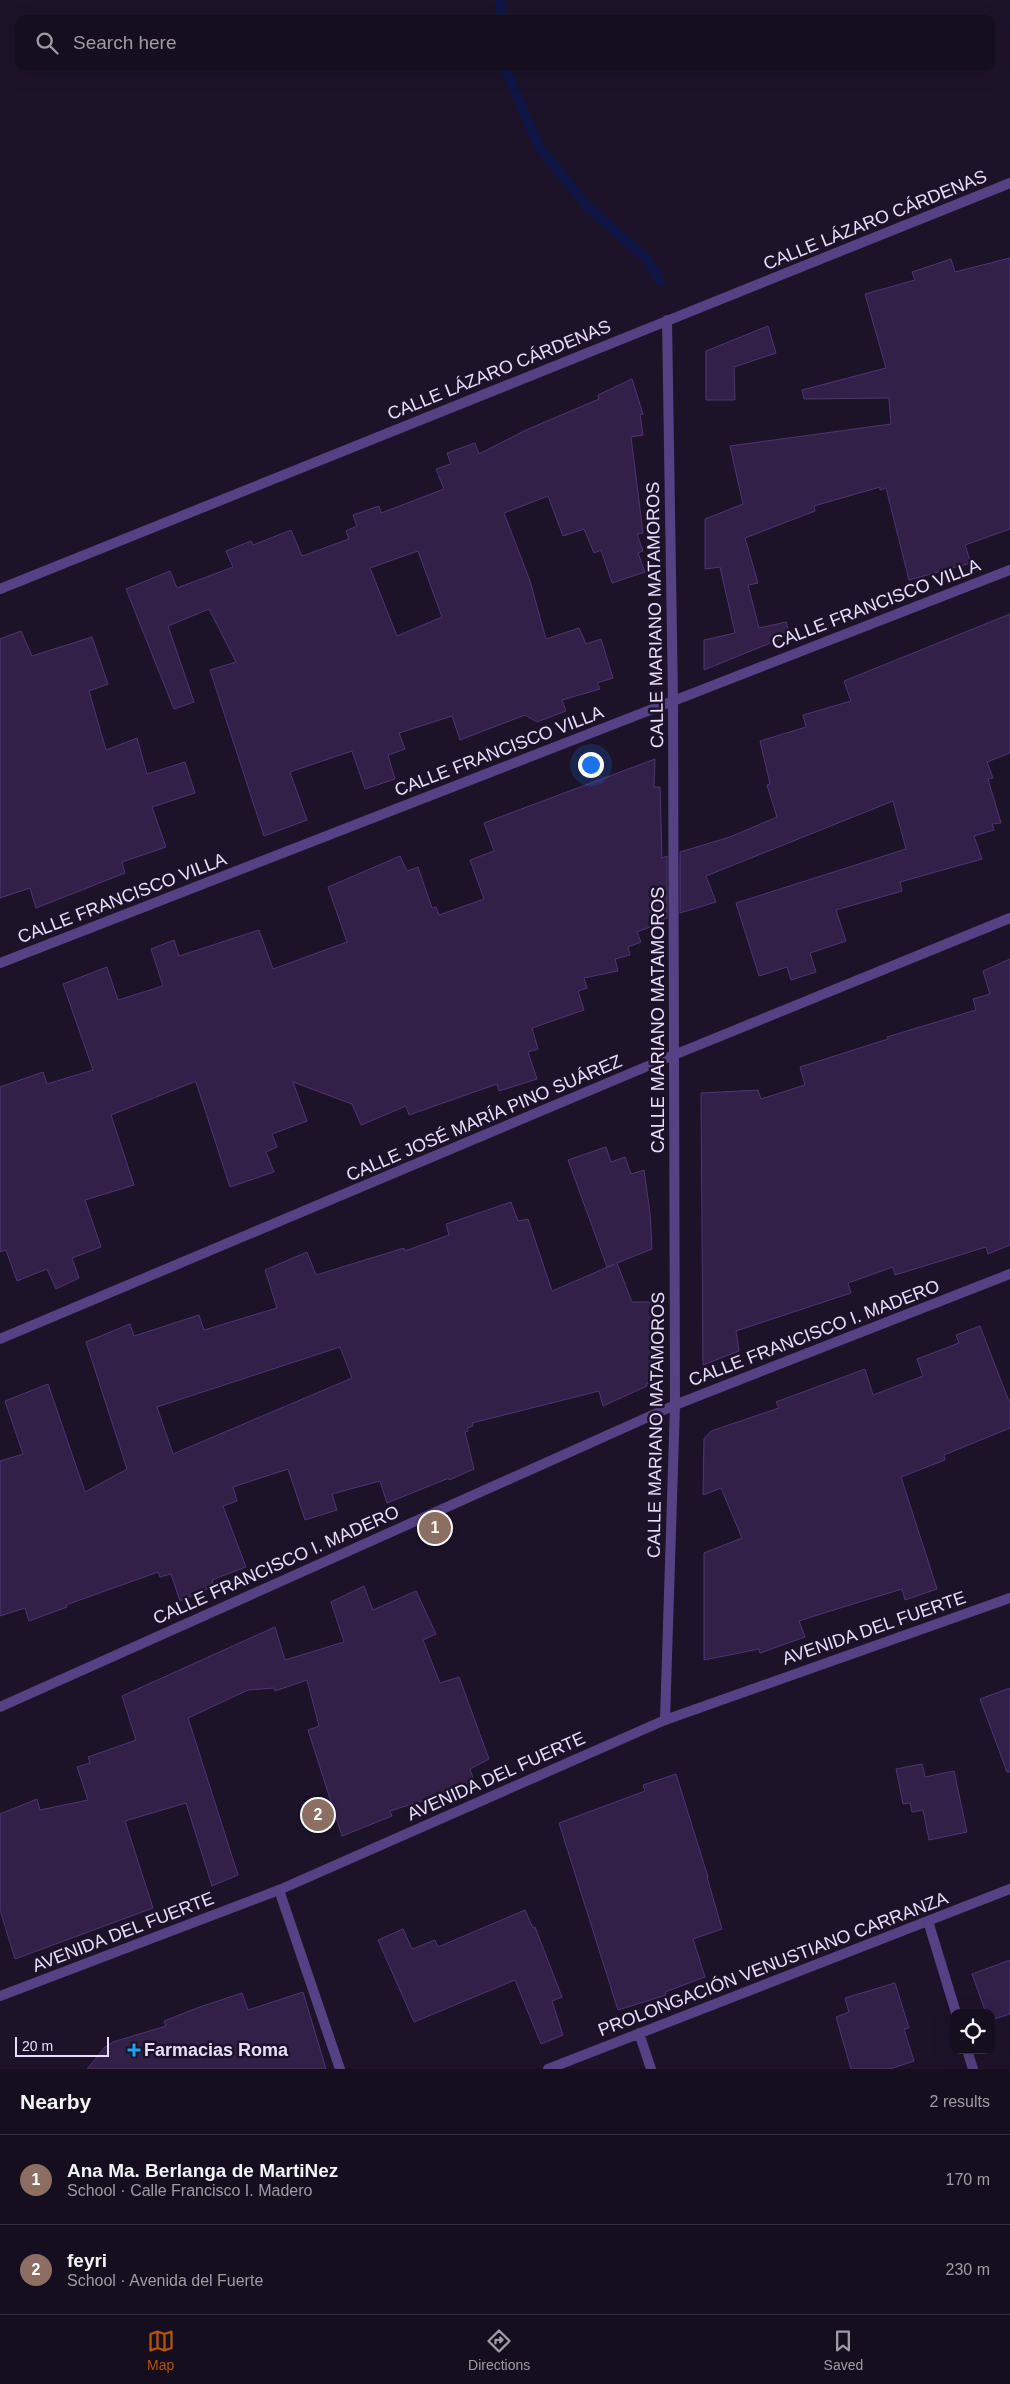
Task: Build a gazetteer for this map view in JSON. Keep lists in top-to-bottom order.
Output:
{
  "streets": {
    "street": [
      "CALLE LÁZARO CÁRDENAS",
      "CALLE FRANCISCO VILLA",
      "CALLE MARIANO MATAMOROS",
      "CALLE JOSÉ MARÍA PINO SUÁREZ",
      "CALLE FRANCISCO I. MADERO",
      "AVENIDA DEL FUERTE",
      "PROLONGACIÓN VENUSTIANO CARRANZA"
    ]
  },
  "crossings": [
    ["CALLE LÁZARO CÁRDENAS", "CALLE MARIANO MATAMOROS"],
    ["CALLE FRANCISCO VILLA", "CALLE MARIANO MATAMOROS"],
    ["CALLE MARIANO MATAMOROS", "CALLE JOSÉ MARÍA PINO SUÁREZ"],
    ["CALLE MARIANO MATAMOROS", "CALLE FRANCISCO I. MADERO"],
    ["CALLE MARIANO MATAMOROS", "AVENIDA DEL FUERTE"]
  ],
  "places": {
    "health": ["Farmacias Roma"]
  },
  "scale_bar": "20 m",
  "page": {
    "search": "Search here",
    "pins": ["1", "2"],
    "scale": "20 m",
    "heading": ["Nearby", "2 results"],
    "list": [
      {
        "mark": "1",
        "name": "Ana Ma. Berlanga de MartiNez",
        "note": "School · Calle Francisco I. Madero",
        "value": "170 m"
      },
      {
        "mark": "2",
        "name": "feyri",
        "note": "School · Avenida del Fuerte",
        "value": "230 m"
      }
    ],
    "nav": ["Map", "Directions", "Saved"]
  }
}
